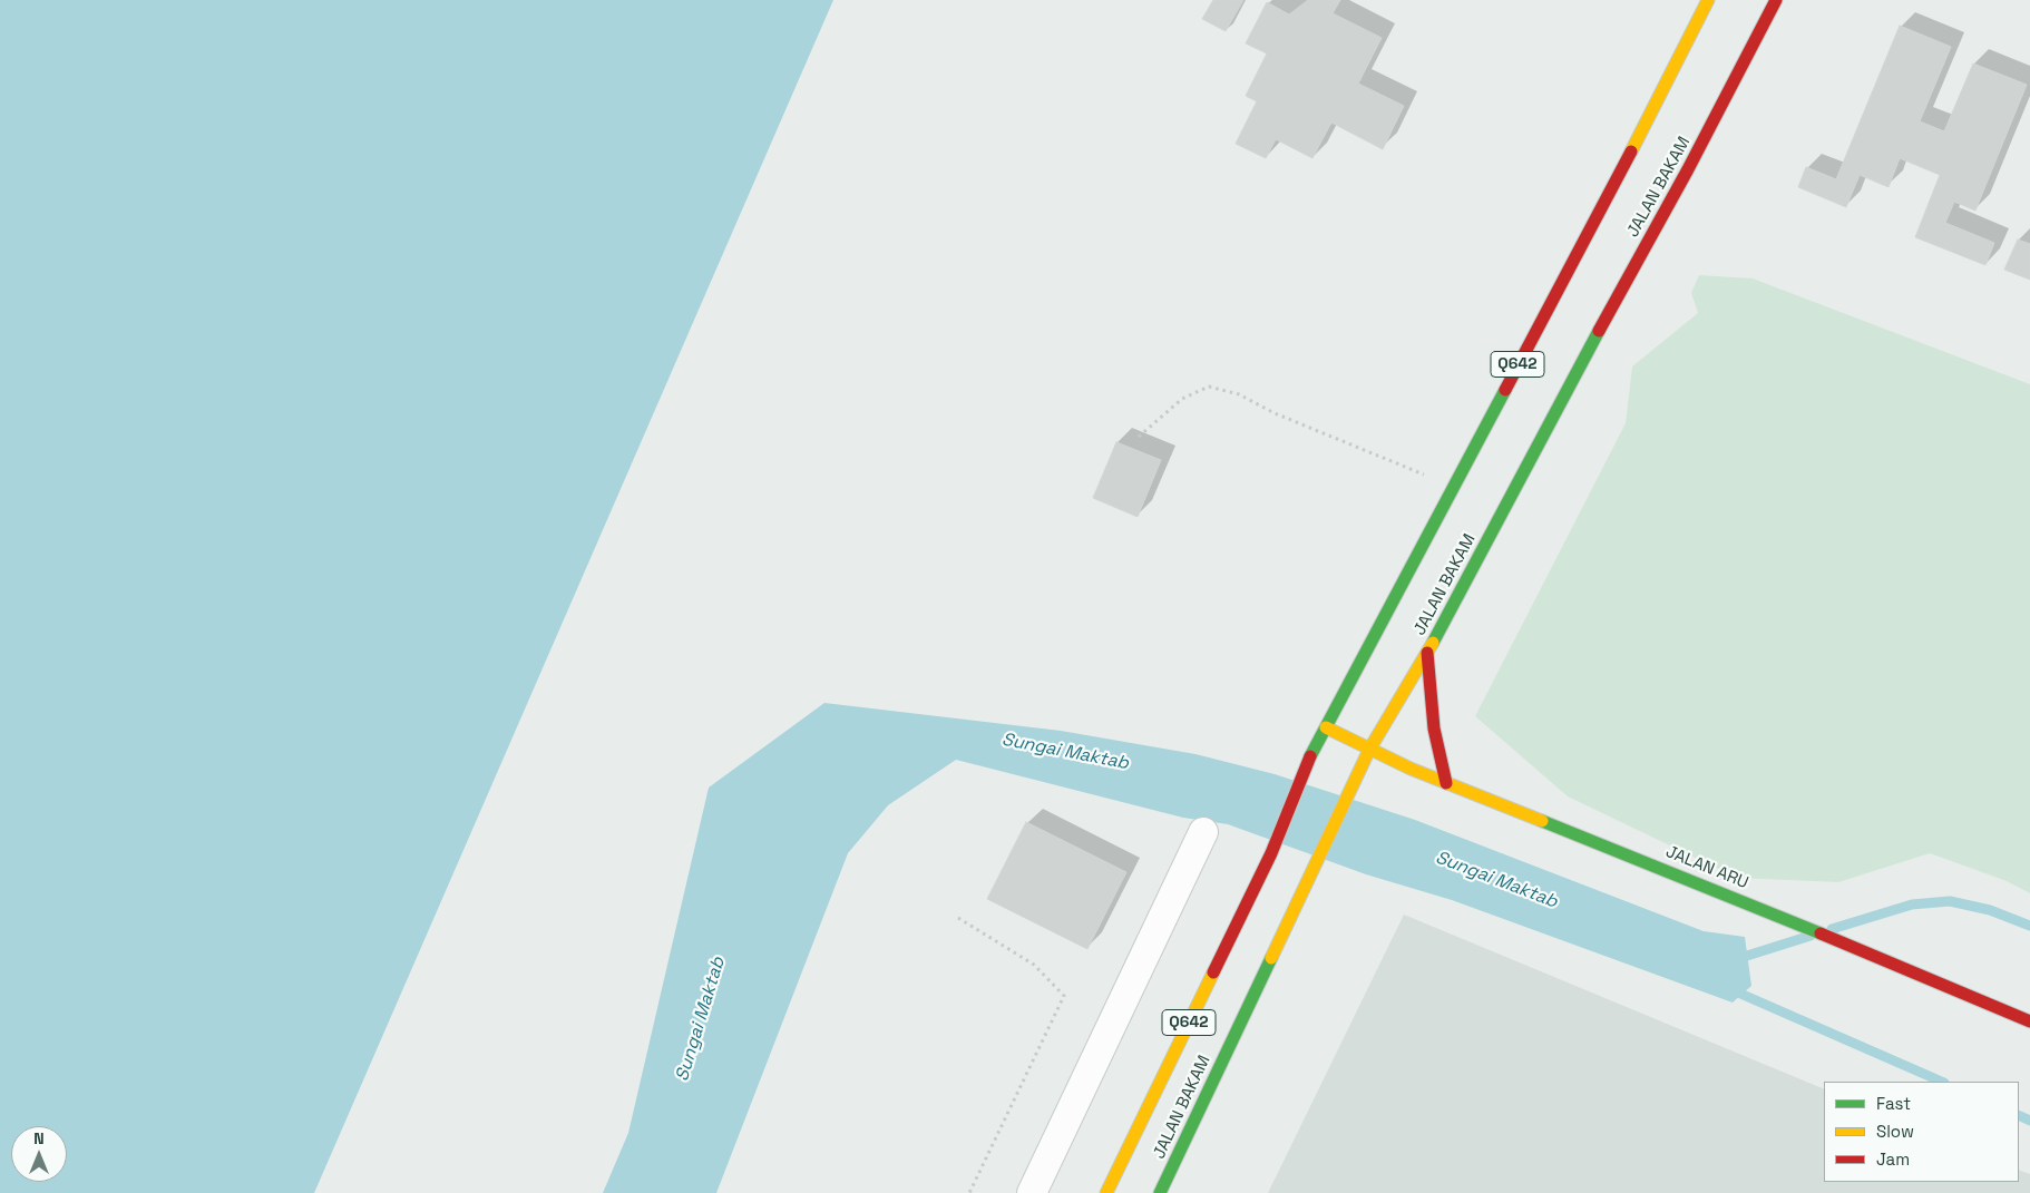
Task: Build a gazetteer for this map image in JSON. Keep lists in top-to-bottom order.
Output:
{
  "streets": {
    "main road": ["JALAN BAKAM", "Q642", "JALAN ARU"]
  },
  "crossings": [
    ["JALAN BAKAM", "JALAN ARU"]
  ],
  "water": ["Sungai Maktab"],
  "legend": ["Fast", "Slow", "Jam"],
  "north": "top"
}
